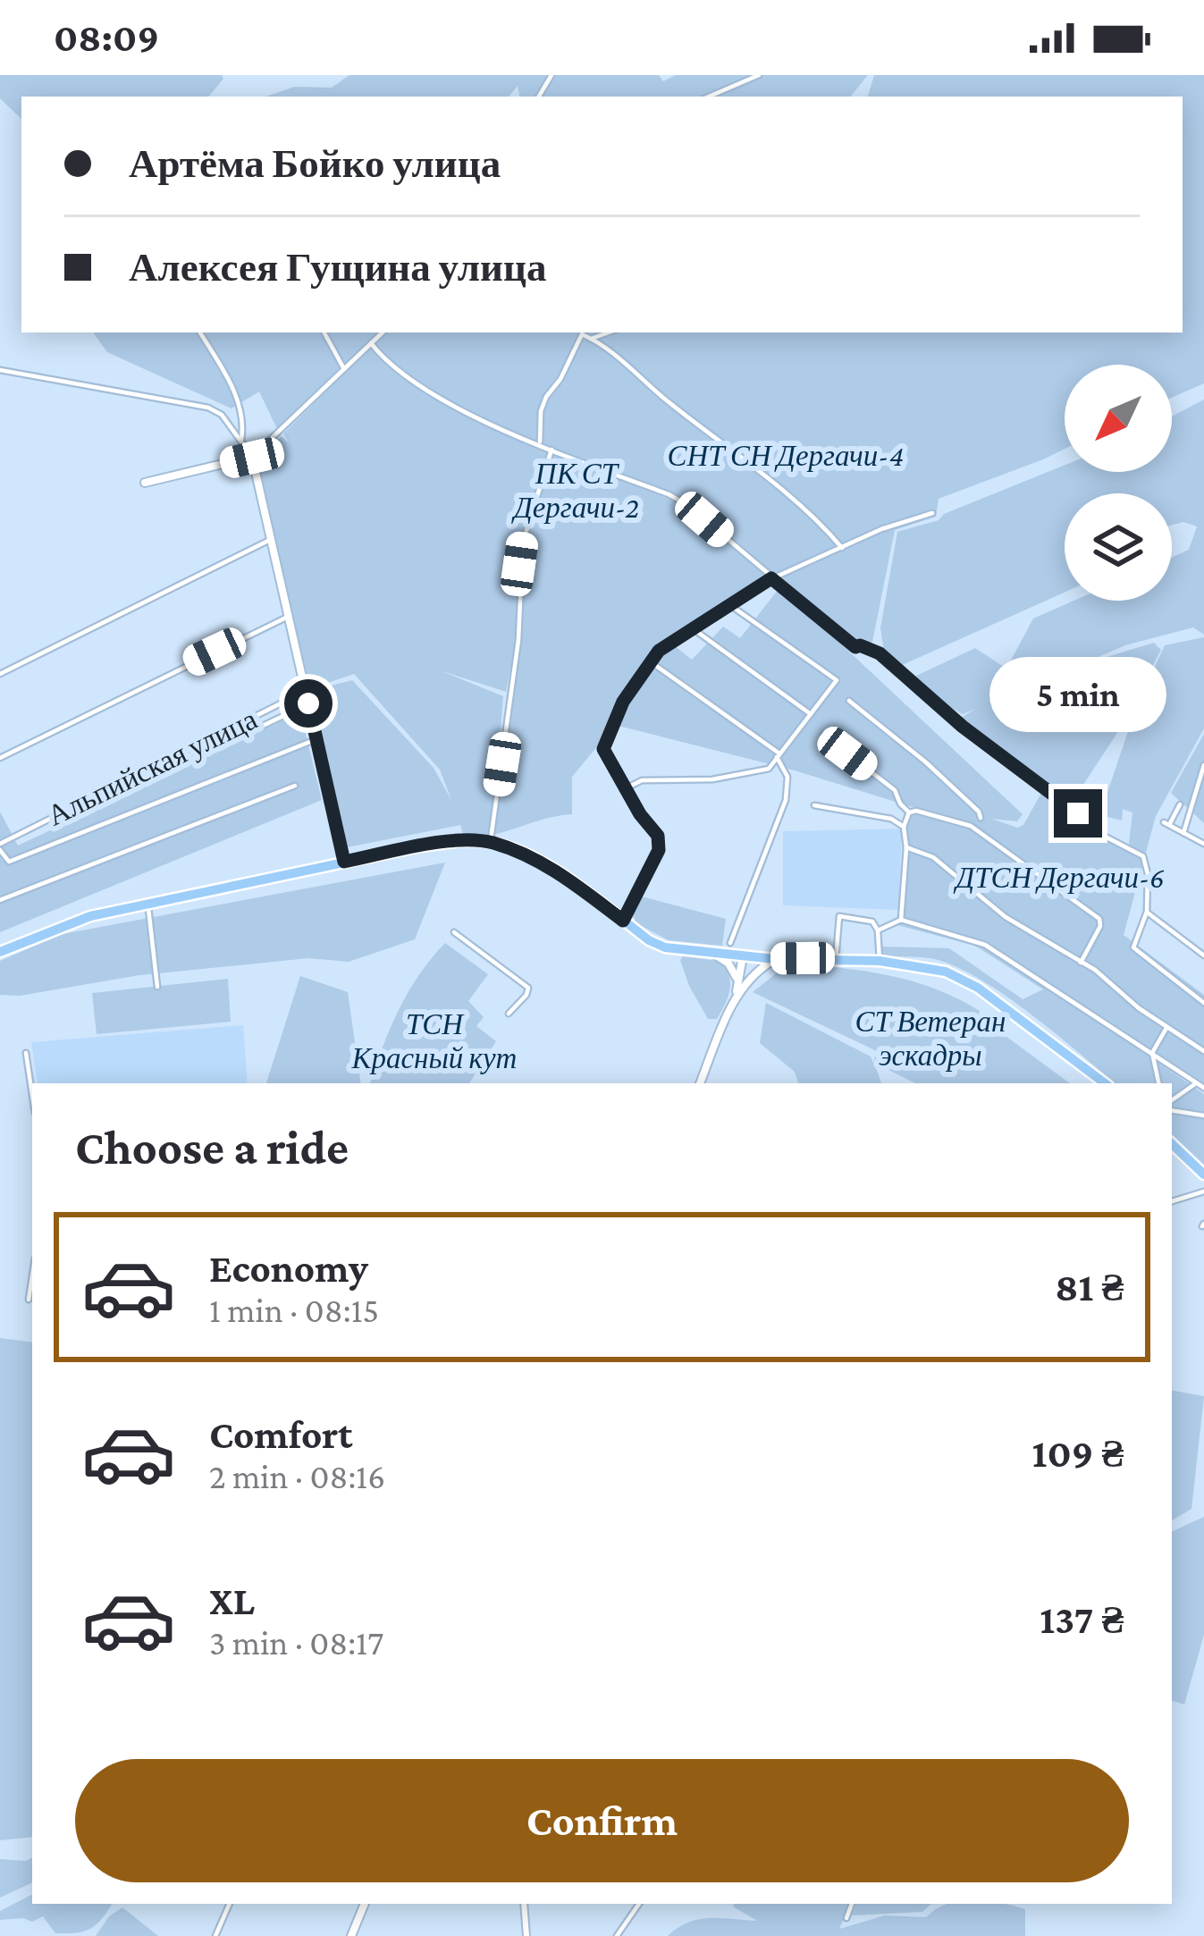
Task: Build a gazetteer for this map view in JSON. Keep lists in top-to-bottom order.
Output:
{
  "streets": {
    "street": ["Альпийская улица"]
  },
  "parks": [
    "СНТ СН Дергачи-4",
    "ПК СТ Дергачи-2",
    "ДТСН Дергачи-6",
    "СТ Ветеран эскадры",
    "ТСН Красный кут"
  ],
  "north": "bottom left",
  "page": {
    "status": "08:09",
    "banner": ["Артёма Бойко улица", "Алексея Гущина улица"],
    "bubble": "5 min",
    "heading": "Choose a ride",
    "list": [
      {
        "name": "Economy",
        "note": "1 min · 08:15",
        "value": "81 ₴"
      },
      {
        "name": "Comfort",
        "note": "2 min · 08:16",
        "value": "109 ₴"
      },
      {
        "name": "XL",
        "note": "3 min · 08:17",
        "value": "137 ₴"
      }
    ],
    "buttons": "Confirm"
  }
}
